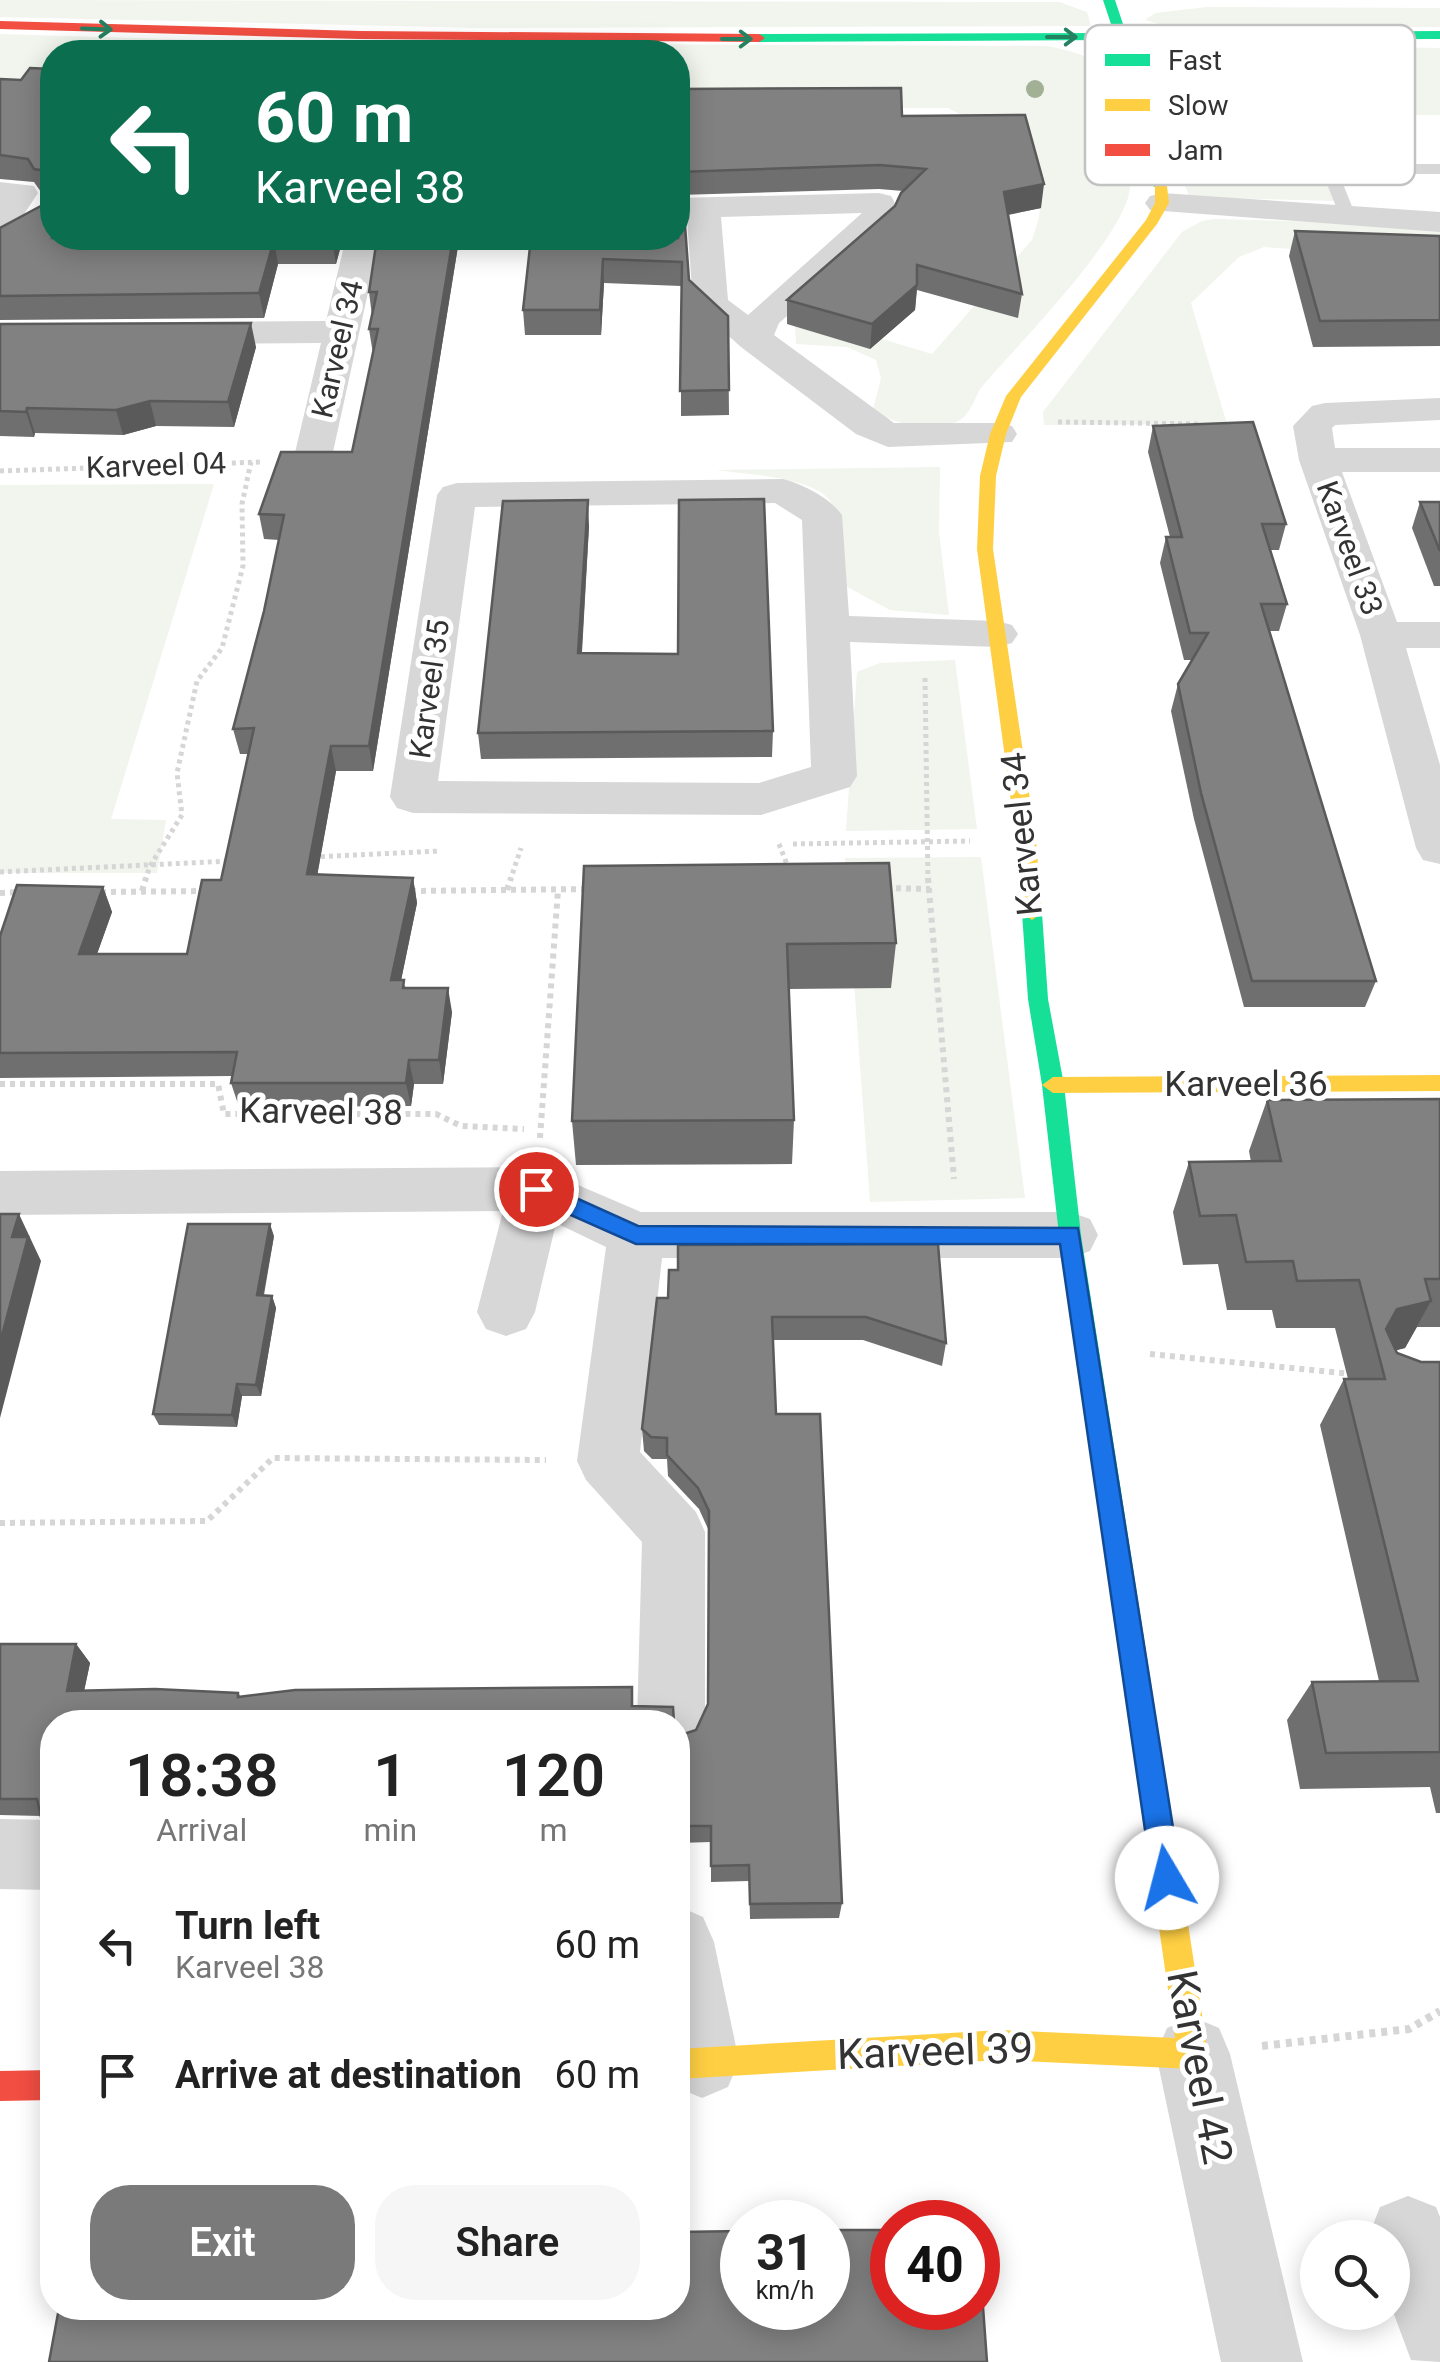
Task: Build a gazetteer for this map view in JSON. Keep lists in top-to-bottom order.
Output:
{
  "streets": {
    "street": [
      "Karveel 34",
      "Karveel 33",
      "Karveel 35",
      "Karveel 36",
      "Karveel 39",
      "Karveel 42"
    ],
    "path": ["Karveel 04", "Karveel 38"]
  },
  "crossings": [
    ["Karveel 34", "Karveel 04"],
    ["Karveel 34", "Karveel 36"],
    ["Karveel 34", "Karveel 42"],
    ["Karveel 39", "Karveel 42"]
  ],
  "legend": ["Fast", "Slow", "Jam"],
  "page": {
    "turn": ["60 m", "Karveel 38"],
    "eta": [
      "18:38",
      "Arrival",
      "1",
      "min",
      "120",
      "m"
    ],
    "list": [
      {
        "name": "Turn left",
        "note": "Karveel 38",
        "value": "60 m"
      },
      {
        "name": "Arrive at destination",
        "value": "60 m"
      }
    ],
    "buttons": ["Exit", "Share"],
    "speed": "31 km/h",
    "limit": "40"
  }
}
